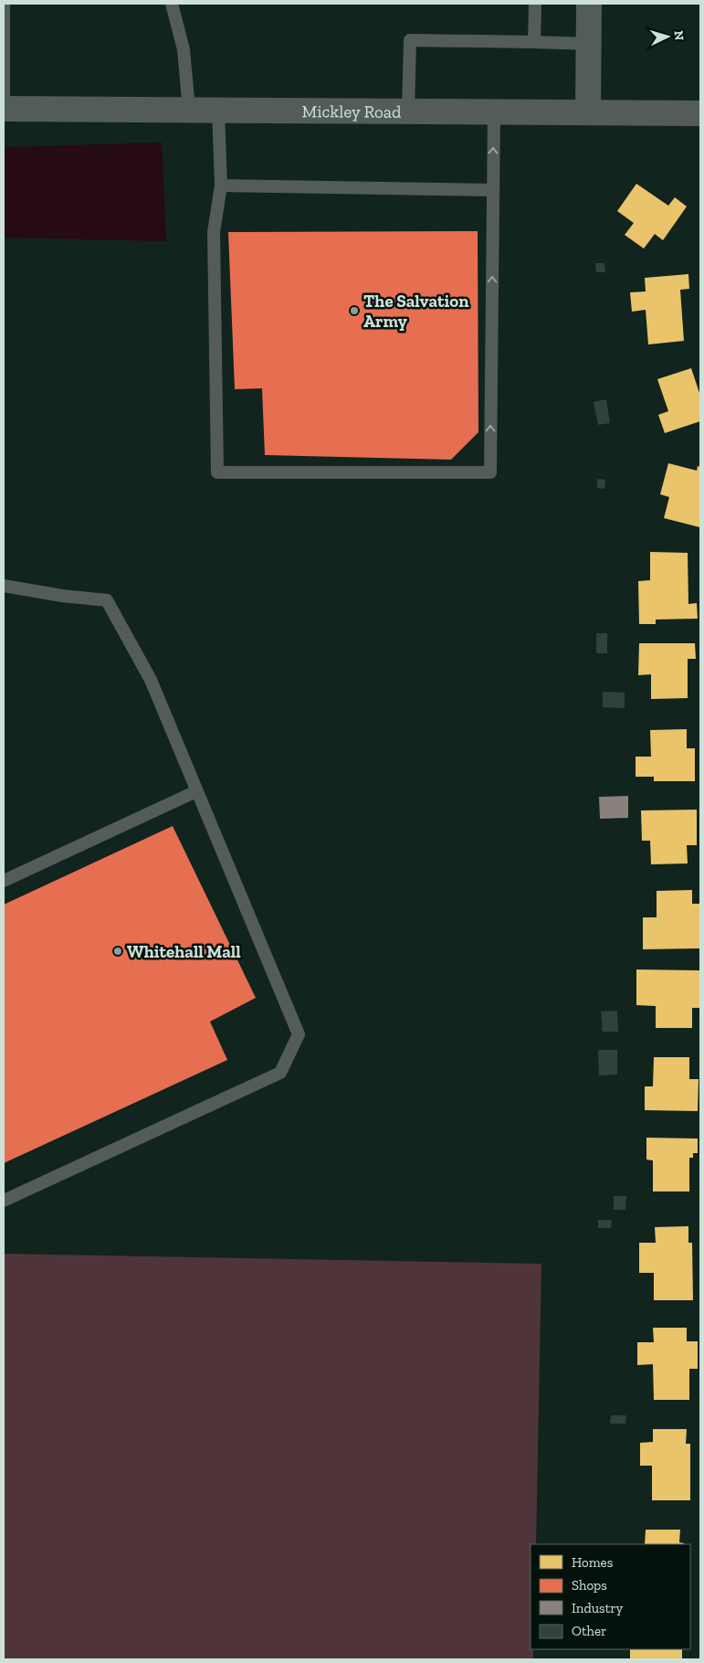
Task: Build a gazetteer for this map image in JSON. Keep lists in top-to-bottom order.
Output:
{
  "streets": {
    "street": ["Mickley Road"]
  },
  "places": ["The Salvation Army", "Whitehall Mall"],
  "legend": [
    "Homes",
    "Shops",
    "Industry",
    "Other"
  ],
  "north": "right"
}
